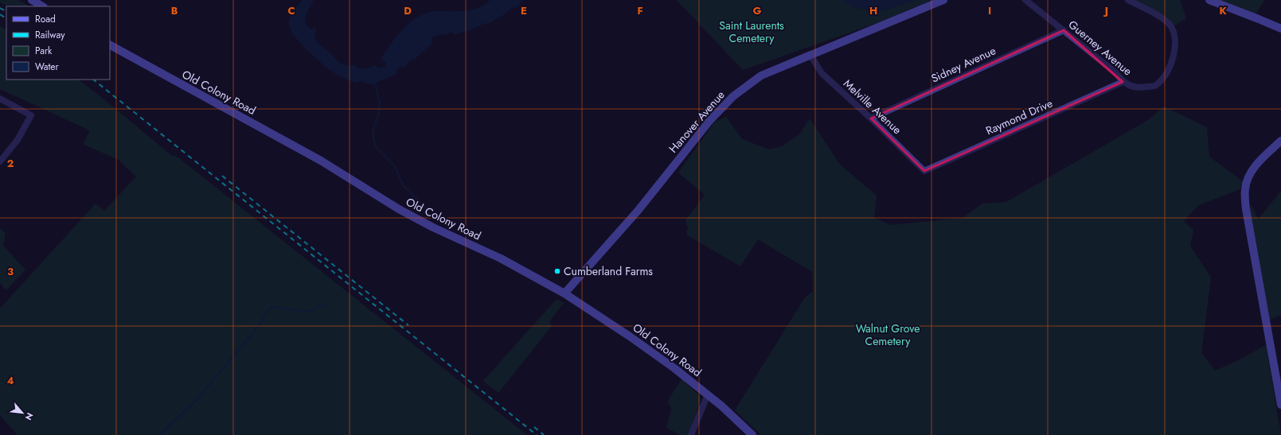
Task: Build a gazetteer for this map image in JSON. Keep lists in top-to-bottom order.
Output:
{
  "streets": {
    "main road": ["Old Colony Road", "Hanover Avenue"],
    "street": [
      "Guerney Avenue",
      "Sidney Avenue",
      "Melville Avenue",
      "Raymond Drive"
    ]
  },
  "crossings": [
    ["Guerney Avenue", "Sidney Avenue"],
    ["Guerney Avenue", "Raymond Drive"],
    ["Sidney Avenue", "Melville Avenue"],
    ["Old Colony Road", "Hanover Avenue"],
    ["Melville Avenue", "Raymond Drive"],
    ["Melville Avenue", "Hanover Avenue"]
  ],
  "parks": ["Saint Laurents Cemetery", "Walnut Grove Cemetery"],
  "places": ["Cumberland Farms"],
  "legend": [
    "Road",
    "Railway",
    "Park",
    "Water"
  ],
  "north": "bottom right",
  "grid": {
    "columns": [
      "B",
      "C",
      "D",
      "E",
      "F",
      "G",
      "H",
      "I",
      "J",
      "K"
    ],
    "rows": ["2", "3", "4"]
  }
}
